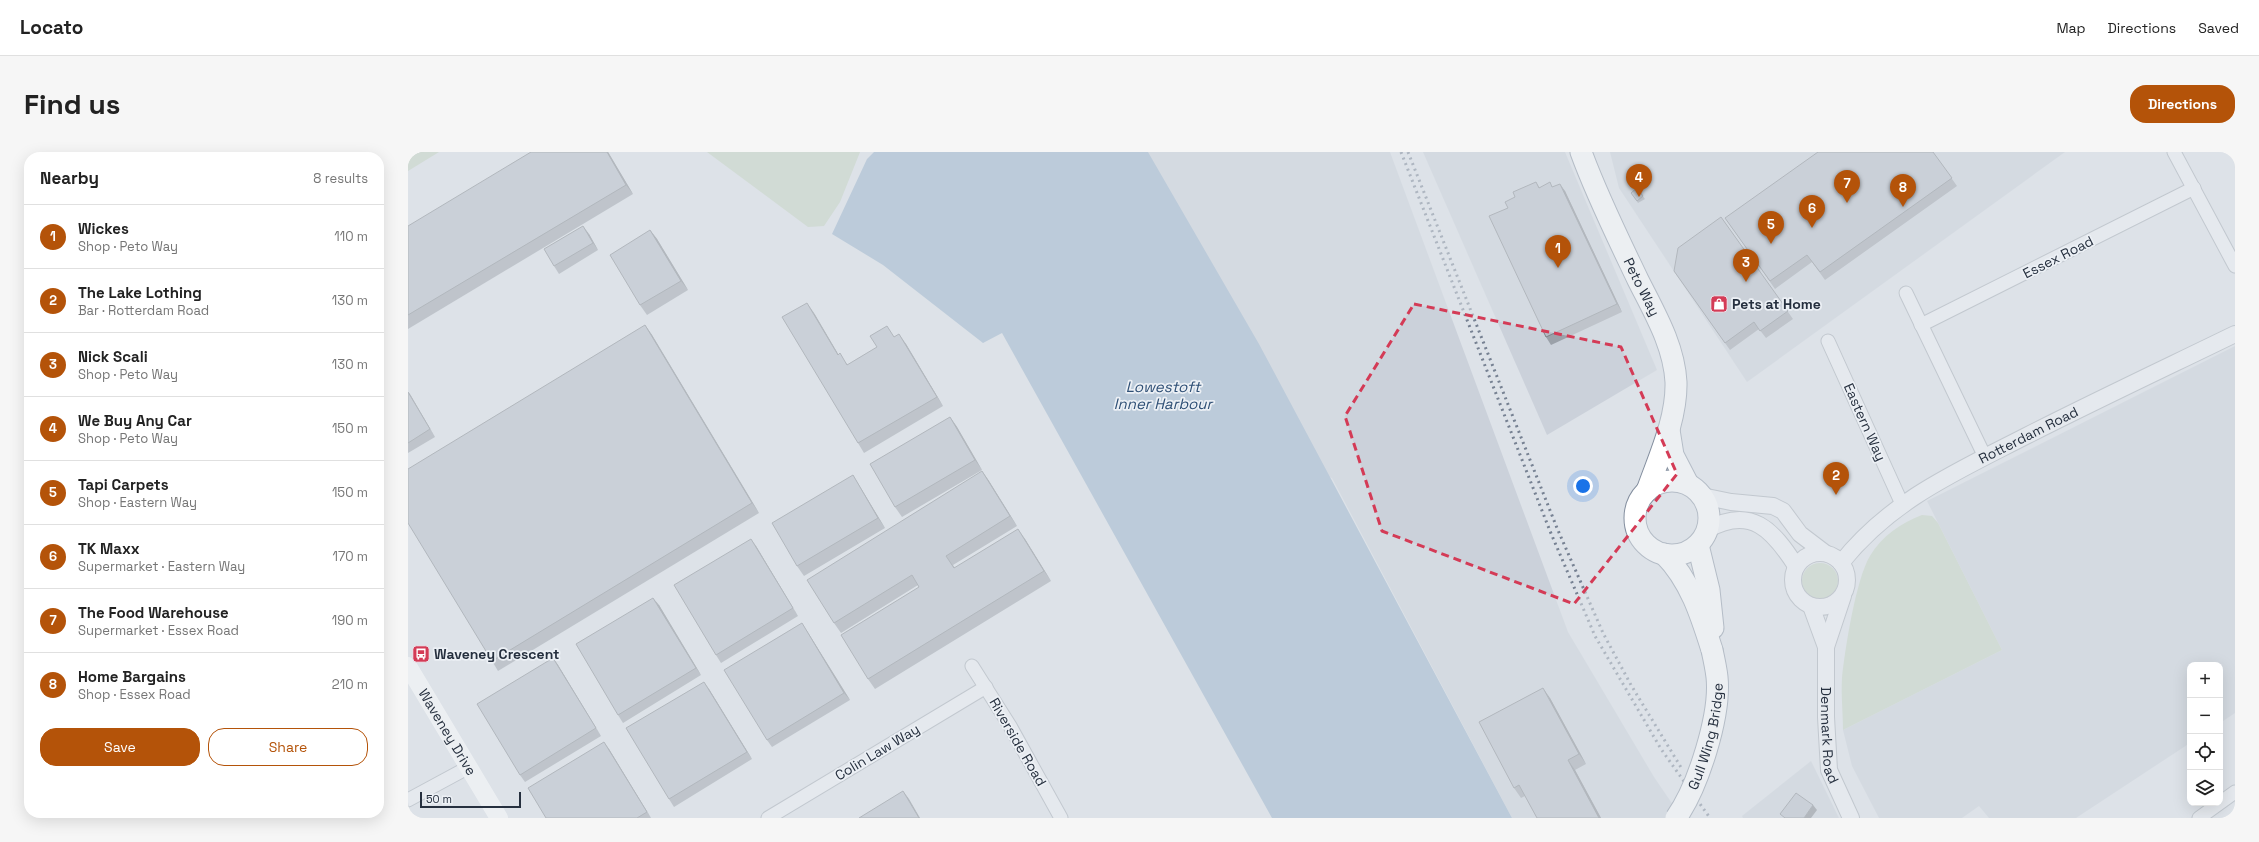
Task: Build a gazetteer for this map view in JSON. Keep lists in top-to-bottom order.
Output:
{
  "streets": {
    "highway": ["Peto Way", "Gull Wing Bridge"],
    "main road": ["Waveney Drive"],
    "street": [
      "Essex Road",
      "Eastern Way",
      "Rotterdam Road",
      "Denmark Road",
      "Riverside Road",
      "Colin Law Way"
    ]
  },
  "crossings": [
    ["Eastern Way", "Rotterdam Road"],
    ["Rotterdam Road", "Denmark Road"],
    ["Riverside Road", "Colin Law Way"]
  ],
  "water": ["Lowestoft Inner Harbour"],
  "places": {
    "shop": ["Pets at Home"],
    "bus stop": ["Waveney Crescent"]
  },
  "scale_bar": "50 m",
  "page": {
    "header": "Locato",
    "nav": ["Map", "Directions", "Saved"],
    "buttons": [
      "Directions",
      ["Save", "Share"]
    ],
    "title": "Find us",
    "heading": ["Nearby", "8 results"],
    "pins": [
      "4",
      "7",
      "8",
      "6",
      "5",
      "1",
      "3",
      "2"
    ],
    "list": [
      {
        "mark": "1",
        "name": "Wickes",
        "note": "Shop · Peto Way",
        "value": "110 m"
      },
      {
        "mark": "2",
        "name": "The Lake Lothing",
        "note": "Bar · Rotterdam Road",
        "value": "130 m"
      },
      {
        "mark": "3",
        "name": "Nick Scali",
        "note": "Shop · Peto Way",
        "value": "130 m"
      },
      {
        "mark": "4",
        "name": "We Buy Any Car",
        "note": "Shop · Peto Way",
        "value": "150 m"
      },
      {
        "mark": "5",
        "name": "Tapi Carpets",
        "note": "Shop · Eastern Way",
        "value": "150 m"
      },
      {
        "mark": "6",
        "name": "TK Maxx",
        "note": "Supermarket · Eastern Way",
        "value": "170 m"
      },
      {
        "mark": "7",
        "name": "The Food Warehouse",
        "note": "Supermarket · Essex Road",
        "value": "190 m"
      },
      {
        "mark": "8",
        "name": "Home Bargains",
        "note": "Shop · Essex Road",
        "value": "210 m"
      }
    ],
    "map_buttons": ["+", "−"],
    "scale": "50 m"
  }
}
